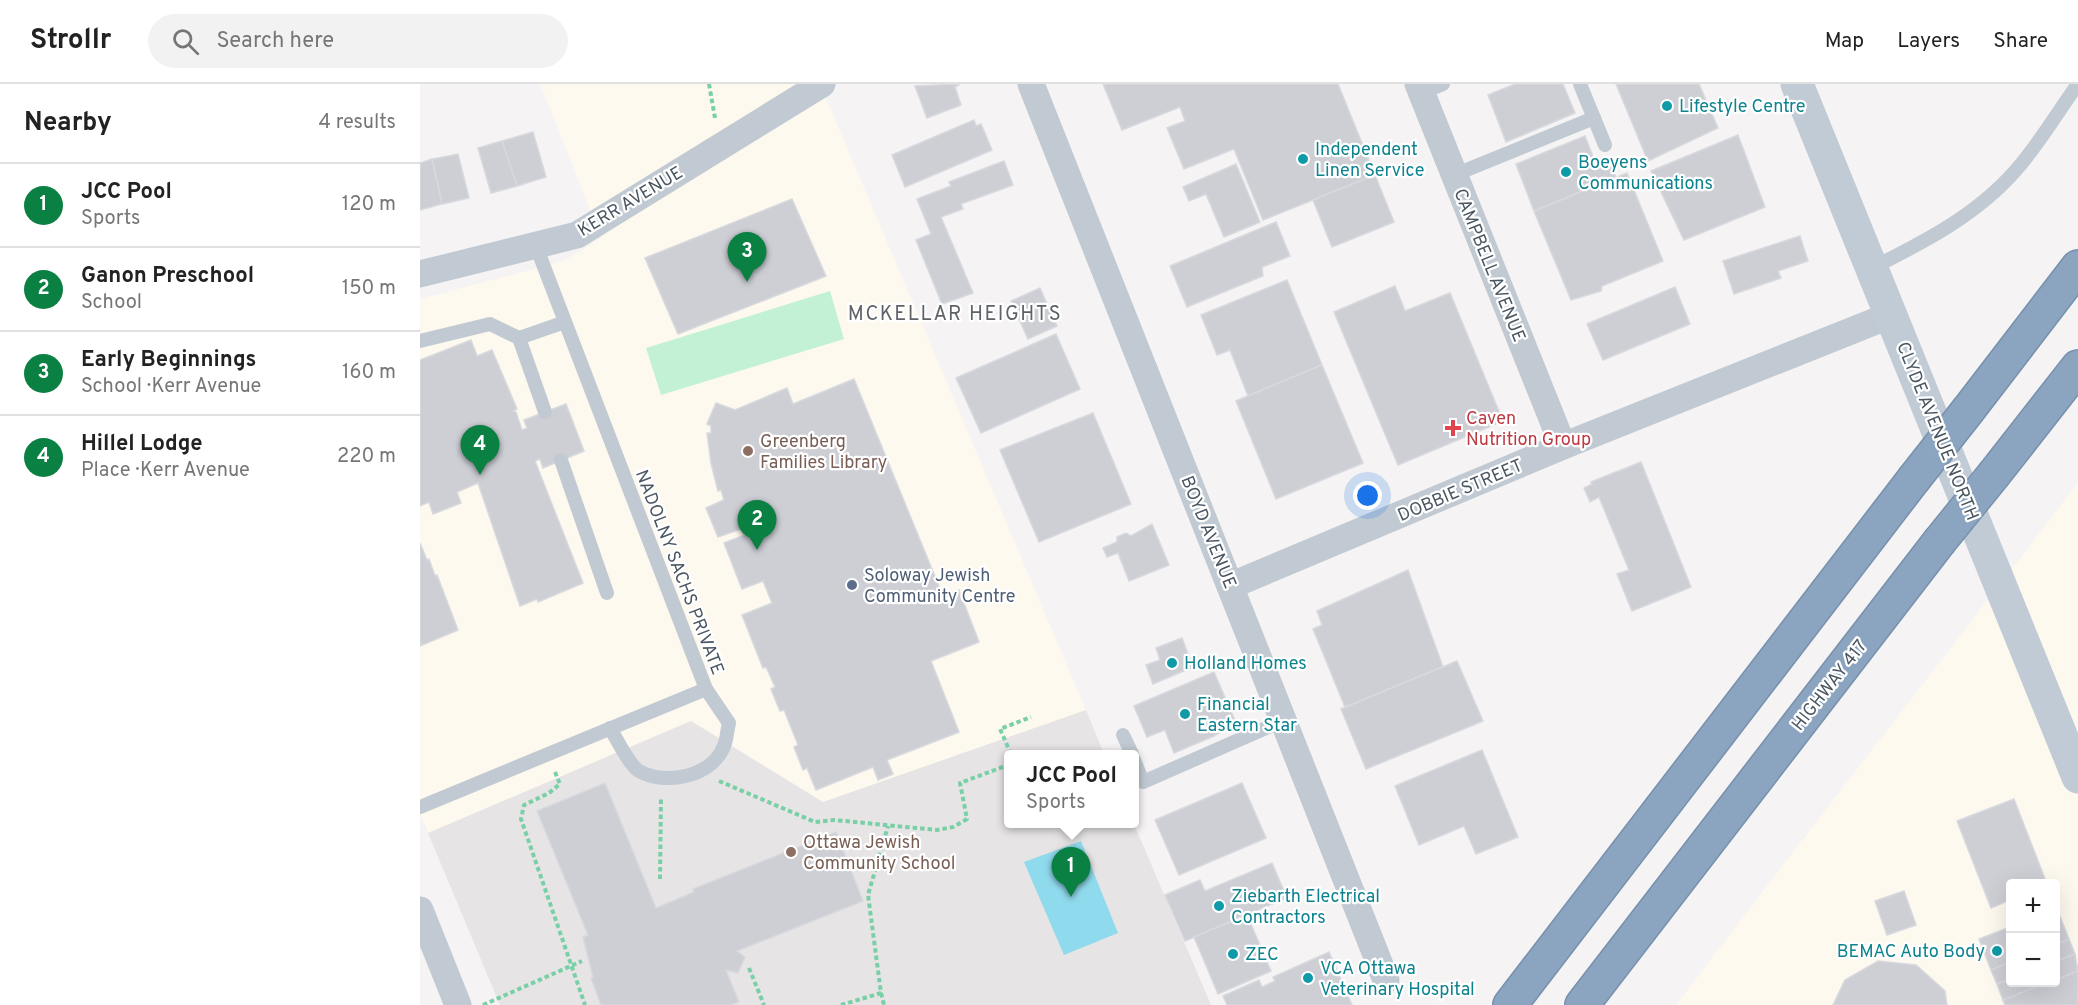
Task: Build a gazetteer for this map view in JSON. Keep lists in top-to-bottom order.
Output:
{
  "streets": {
    "highway": ["HIGHWAY 417"],
    "street": [
      "KERR AVENUE",
      "CAMPBELL AVENUE",
      "CLYDE AVENUE NORTH",
      "DOBBIE STREET",
      "BOYD AVENUE"
    ],
    "lane": ["NADOLNY SACHS PRIVATE"]
  },
  "crossings": [
    ["KERR AVENUE", "NADOLNY SACHS PRIVATE"],
    ["CAMPBELL AVENUE", "DOBBIE STREET"],
    ["CLYDE AVENUE NORTH", "DOBBIE STREET"],
    ["DOBBIE STREET", "BOYD AVENUE"]
  ],
  "districts": ["MCKELLAR HEIGHTS"],
  "places": {
    "other": [
      "Lifestyle Centre",
      "Independent Linen Service",
      "Boeyens Communications",
      "Greenberg Families Library",
      "Soloway Jewish Community Centre",
      "Holland Homes",
      "Financial Eastern Star",
      "Ottawa Jewish Community School",
      "Ziebarth Electrical Contractors",
      "BEMAC Auto Body",
      "ZEC",
      "VCA Ottawa Veterinary Hospital"
    ],
    "health": ["Caven Nutrition Group"]
  },
  "page": {
    "header": "Strollr",
    "search": "Search here",
    "nav": ["Map", "Layers", "Share"],
    "heading": ["Nearby", "4 results"],
    "list": [
      {
        "mark": "1",
        "name": "JCC Pool",
        "note": "Sports",
        "value": "120 m"
      },
      {
        "mark": "2",
        "name": "Ganon Preschool",
        "note": "School",
        "value": "150 m"
      },
      {
        "mark": "3",
        "name": "Early Beginnings",
        "note": "School · Kerr Avenue",
        "value": "160 m"
      },
      {
        "mark": "4",
        "name": "Hillel Lodge",
        "note": "Place · Kerr Avenue",
        "value": "220 m"
      }
    ],
    "pins": [
      "3",
      "4",
      "2",
      "1"
    ],
    "popup": ["JCC Pool", "Sports"],
    "map_buttons": ["+", "−"]
  }
}
